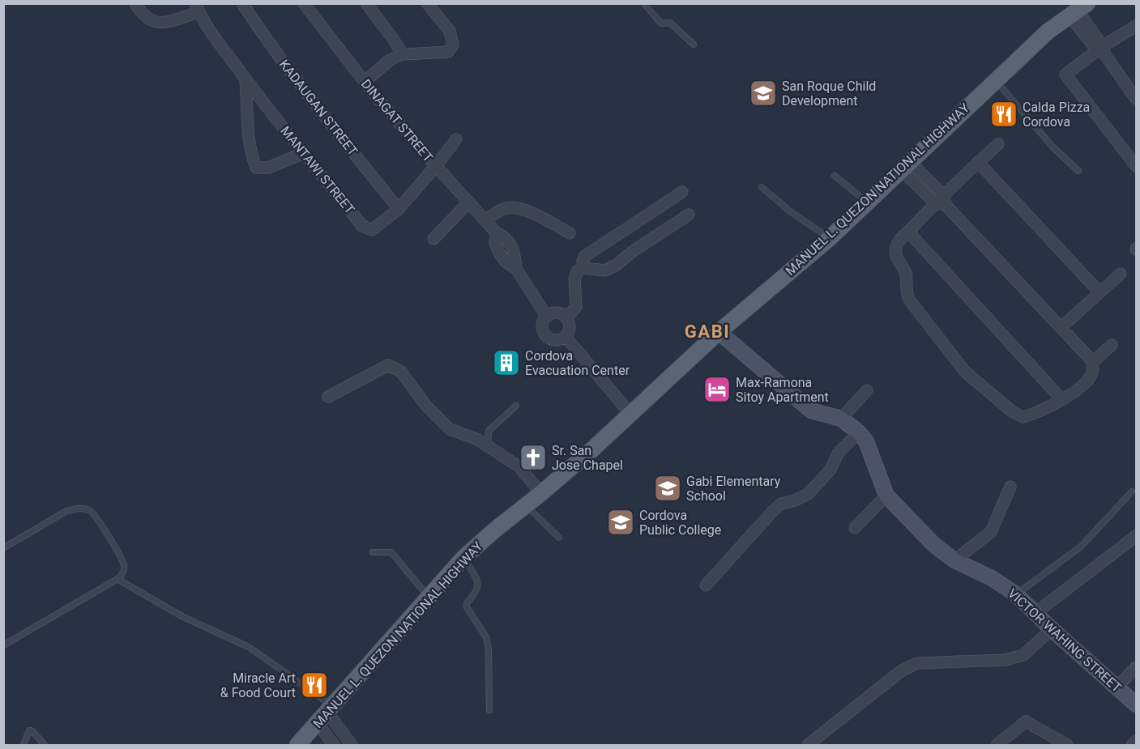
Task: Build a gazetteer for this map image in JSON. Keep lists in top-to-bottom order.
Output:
{
  "streets": {
    "main road": ["MANUEL L. QUEZON NATIONAL HIGHWAY"],
    "street": [
      "KADAUGAN STREET",
      "DINAGAT STREET",
      "MANTAWI STREET",
      "VICTOR WAHING STREET"
    ]
  },
  "crossings": [
    ["KADAUGAN STREET", "MANTAWI STREET"],
    ["DINAGAT STREET", "MANTAWI STREET"],
    ["MANUEL L. QUEZON NATIONAL HIGHWAY", "VICTOR WAHING STREET"]
  ],
  "districts": ["GABI"],
  "places": {
    "school or university": ["San Roque Child Development", "Gabi Elementary School", "Cordova Public College"],
    "restaurant": ["Calda Pizza Cordova", "Miracle Art & Food Court"],
    "building": ["Cordova Evacuation Center"],
    "hotel": ["Max-Ramona Sitoy Apartment"],
    "church": ["Sr. San Jose Chapel"]
  }
}
